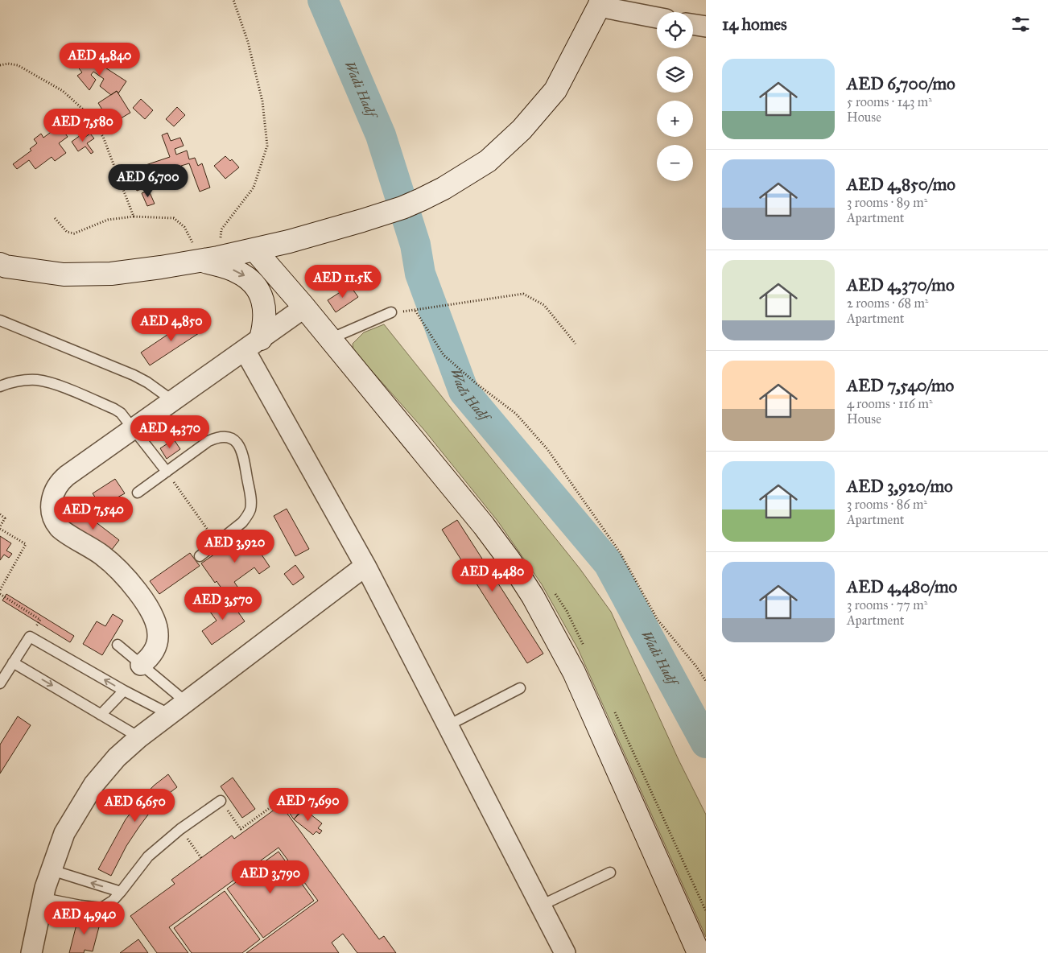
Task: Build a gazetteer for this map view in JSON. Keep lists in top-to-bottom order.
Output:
{
  "water": ["Wadi Hadf"],
  "page": {
    "heading": "14 homes",
    "map_buttons": ["+", "−"],
    "price": [
      "AED 4,840",
      "AED 7,580",
      "AED 6,700",
      "AED 11.5K",
      "AED 4,850",
      "AED 4,370",
      "AED 7,540",
      "AED 3,920",
      "AED 4,480",
      "AED 3,570",
      "AED 7,690",
      "AED 6,650",
      "AED 3,790",
      "AED 4,940"
    ],
    "list": [
      {
        "name": "AED 6,700/mo",
        "note": "5 rooms · 143 m² · House"
      },
      {
        "name": "AED 4,850/mo",
        "note": "3 rooms · 89 m² · Apartment"
      },
      {
        "name": "AED 4,370/mo",
        "note": "2 rooms · 68 m² · Apartment"
      },
      {
        "name": "AED 7,540/mo",
        "note": "4 rooms · 116 m² · House"
      },
      {
        "name": "AED 3,920/mo",
        "note": "3 rooms · 86 m² · Apartment"
      },
      {
        "name": "AED 4,480/mo",
        "note": "3 rooms · 77 m² · Apartment"
      }
    ]
  }
}
